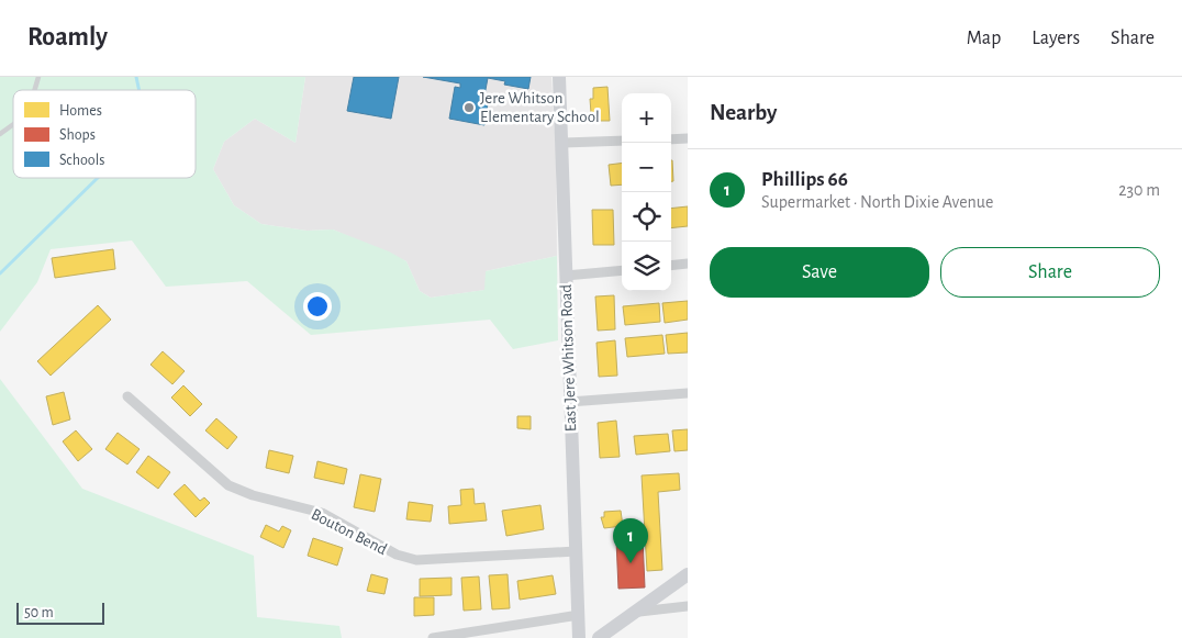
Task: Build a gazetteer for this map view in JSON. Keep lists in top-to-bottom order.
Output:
{
  "streets": {
    "street": ["East Jere Whitson Road", "Bouton Bend"]
  },
  "crossings": [
    ["East Jere Whitson Road", "Bouton Bend"]
  ],
  "places": ["Jere Whitson Elementary School"],
  "legend": ["Homes", "Shops", "Schools"],
  "scale_bar": "50 m",
  "page": {
    "header": "Roamly",
    "nav": ["Map", "Layers", "Share"],
    "heading": "Nearby",
    "map_buttons": ["+", "−"],
    "list": [
      {
        "mark": "1",
        "name": "Phillips 66",
        "note": "Supermarket · North Dixie Avenue",
        "value": "230 m"
      }
    ],
    "buttons": ["Save", "Share"],
    "pins": "1",
    "scale": "50 m"
  }
}
